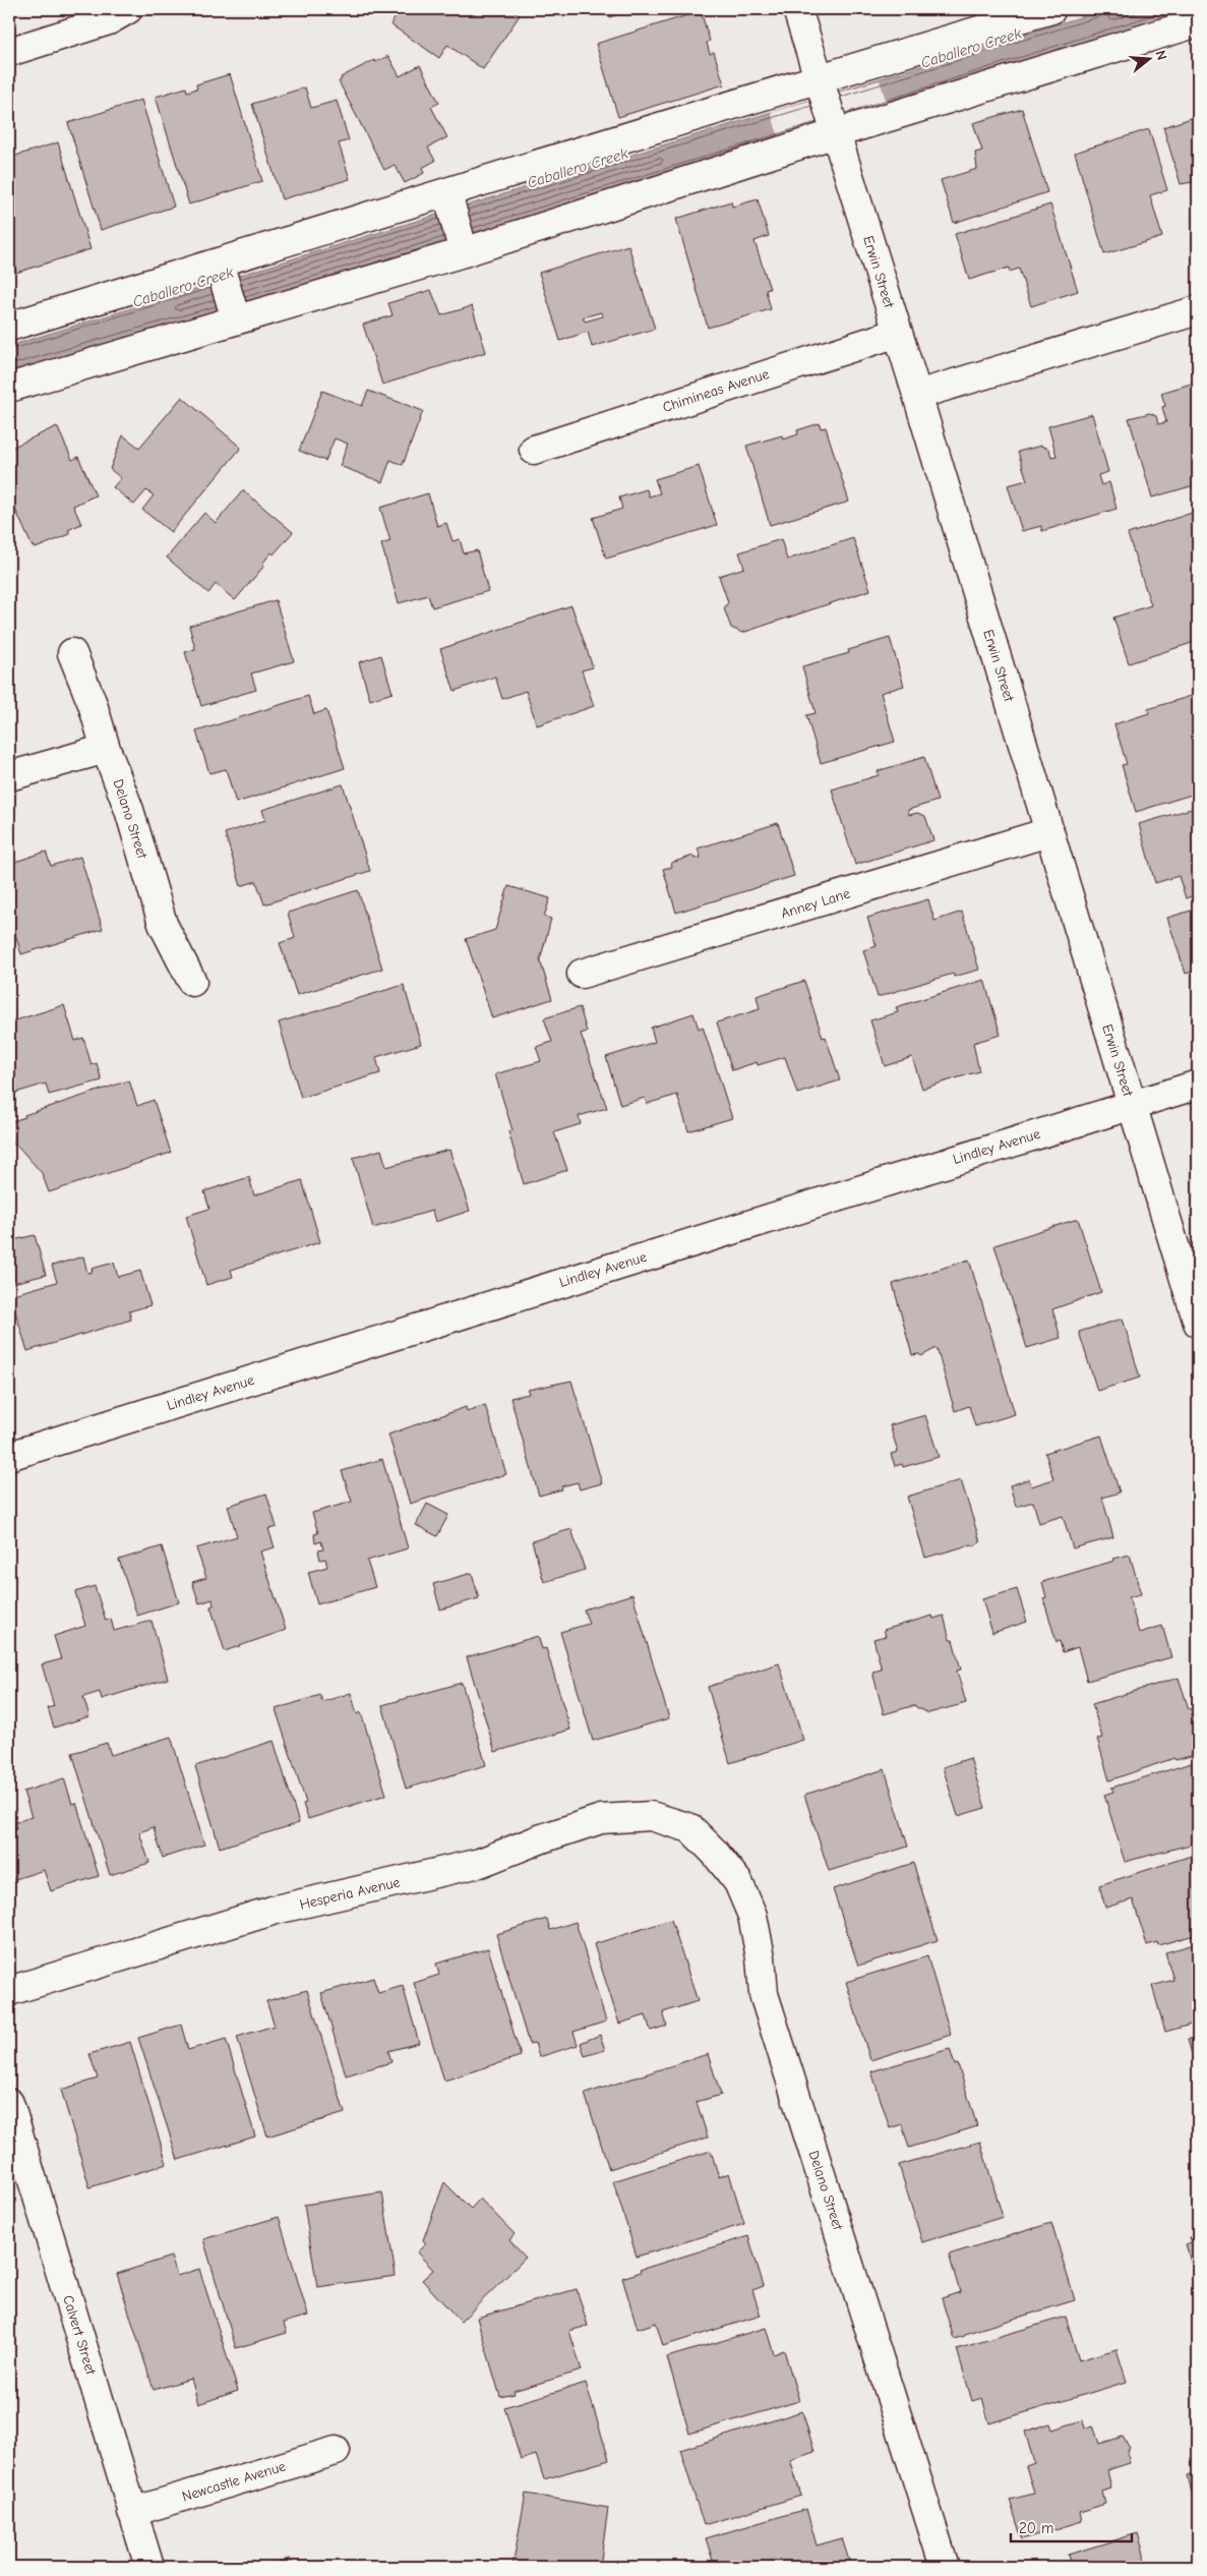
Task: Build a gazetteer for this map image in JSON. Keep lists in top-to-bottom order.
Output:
{
  "streets": {
    "street": [
      "Erwin Street",
      "Chimineas Avenue",
      "Delano Street",
      "Anney Lane",
      "Lindley Avenue",
      "Hesperia Avenue",
      "Calvert Street",
      "Newcastle Avenue"
    ]
  },
  "crossings": [
    ["Erwin Street", "Chimineas Avenue"],
    ["Erwin Street", "Anney Lane"],
    ["Erwin Street", "Lindley Avenue"],
    ["Delano Street", "Hesperia Avenue"],
    ["Calvert Street", "Newcastle Avenue"]
  ],
  "water": ["Caballero Creek"],
  "scale_bar": "20 m",
  "north": "right"
}
